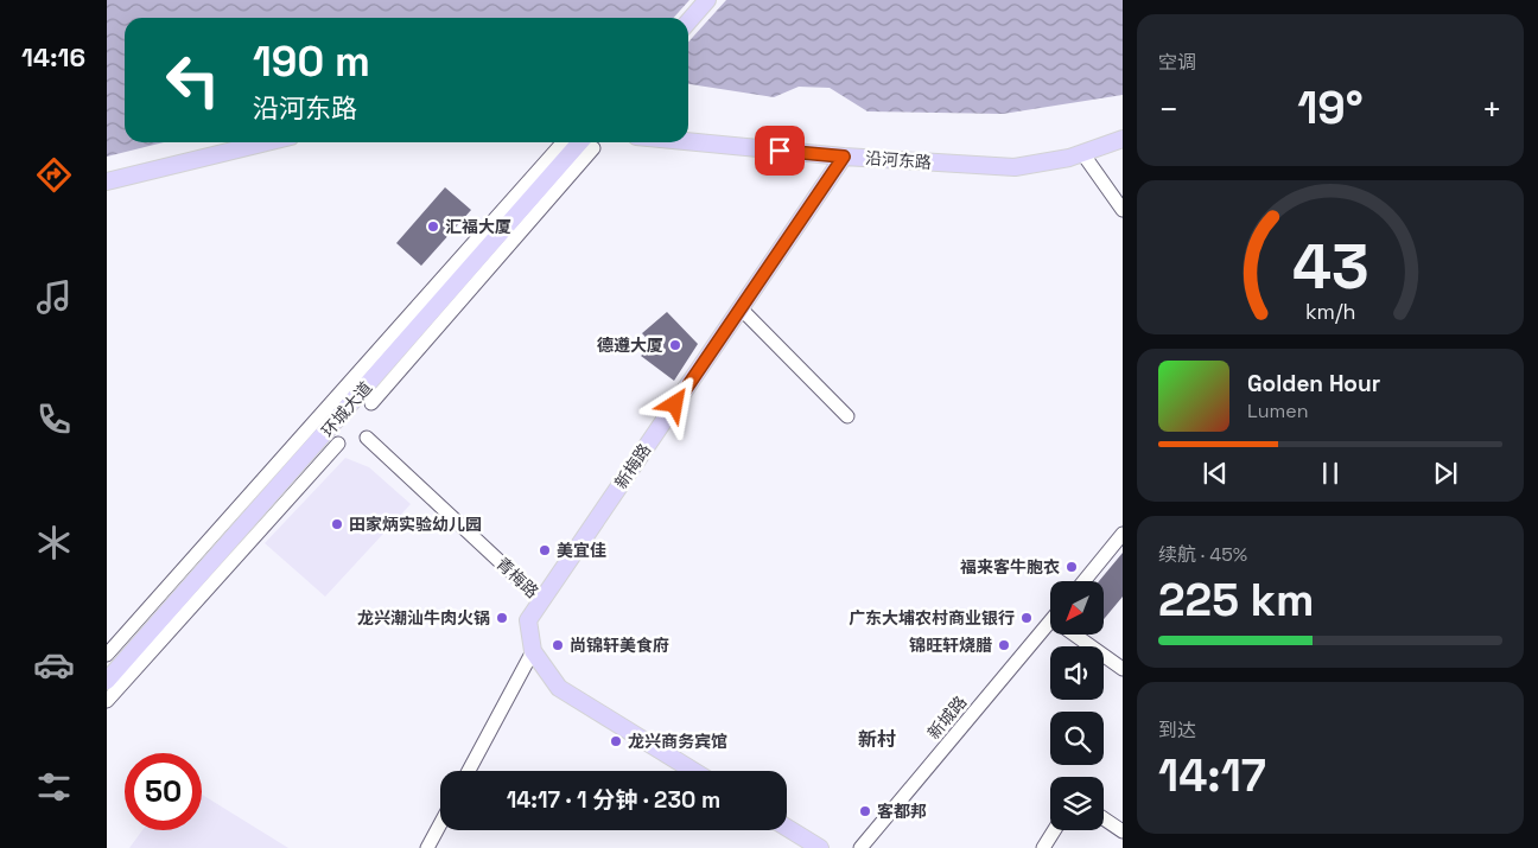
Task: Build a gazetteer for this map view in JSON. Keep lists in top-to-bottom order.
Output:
{
  "streets": {
    "main road": [
      "沿河东路",
      "环城大道",
      "新梅路",
      "青梅路"
    ],
    "street": ["新城路"]
  },
  "crossings": [
    ["沿河东路", "新梅路"],
    ["新梅路", "青梅路"]
  ],
  "districts": ["新村"],
  "places": [
    "汇福大厦",
    "德遵大厦",
    "田家炳实验幼儿园",
    "美宜佳",
    "福来客牛胞衣",
    "龙兴潮汕牛肉火锅",
    "广东大埔农村商业银行",
    "尚锦轩美食府",
    "锦旺轩烧腊",
    "龙兴商务宾馆",
    "客都邦"
  ],
  "north": "bottom left",
  "page": {
    "tabs": "14:16",
    "tile": [
      "空调",
      ["续航 · 45%", "225 km"],
      ["到达", "14:17"]
    ],
    "turn": ["190 m", "沿河东路"],
    "heat": ["−", "19°", "+"],
    "song": ["Golden Hour", "Lumen"],
    "limit": "50",
    "trip": "14:17 · 1 分钟 · 230 m",
    "gauge": ["43", "km/h"]
  }
}
